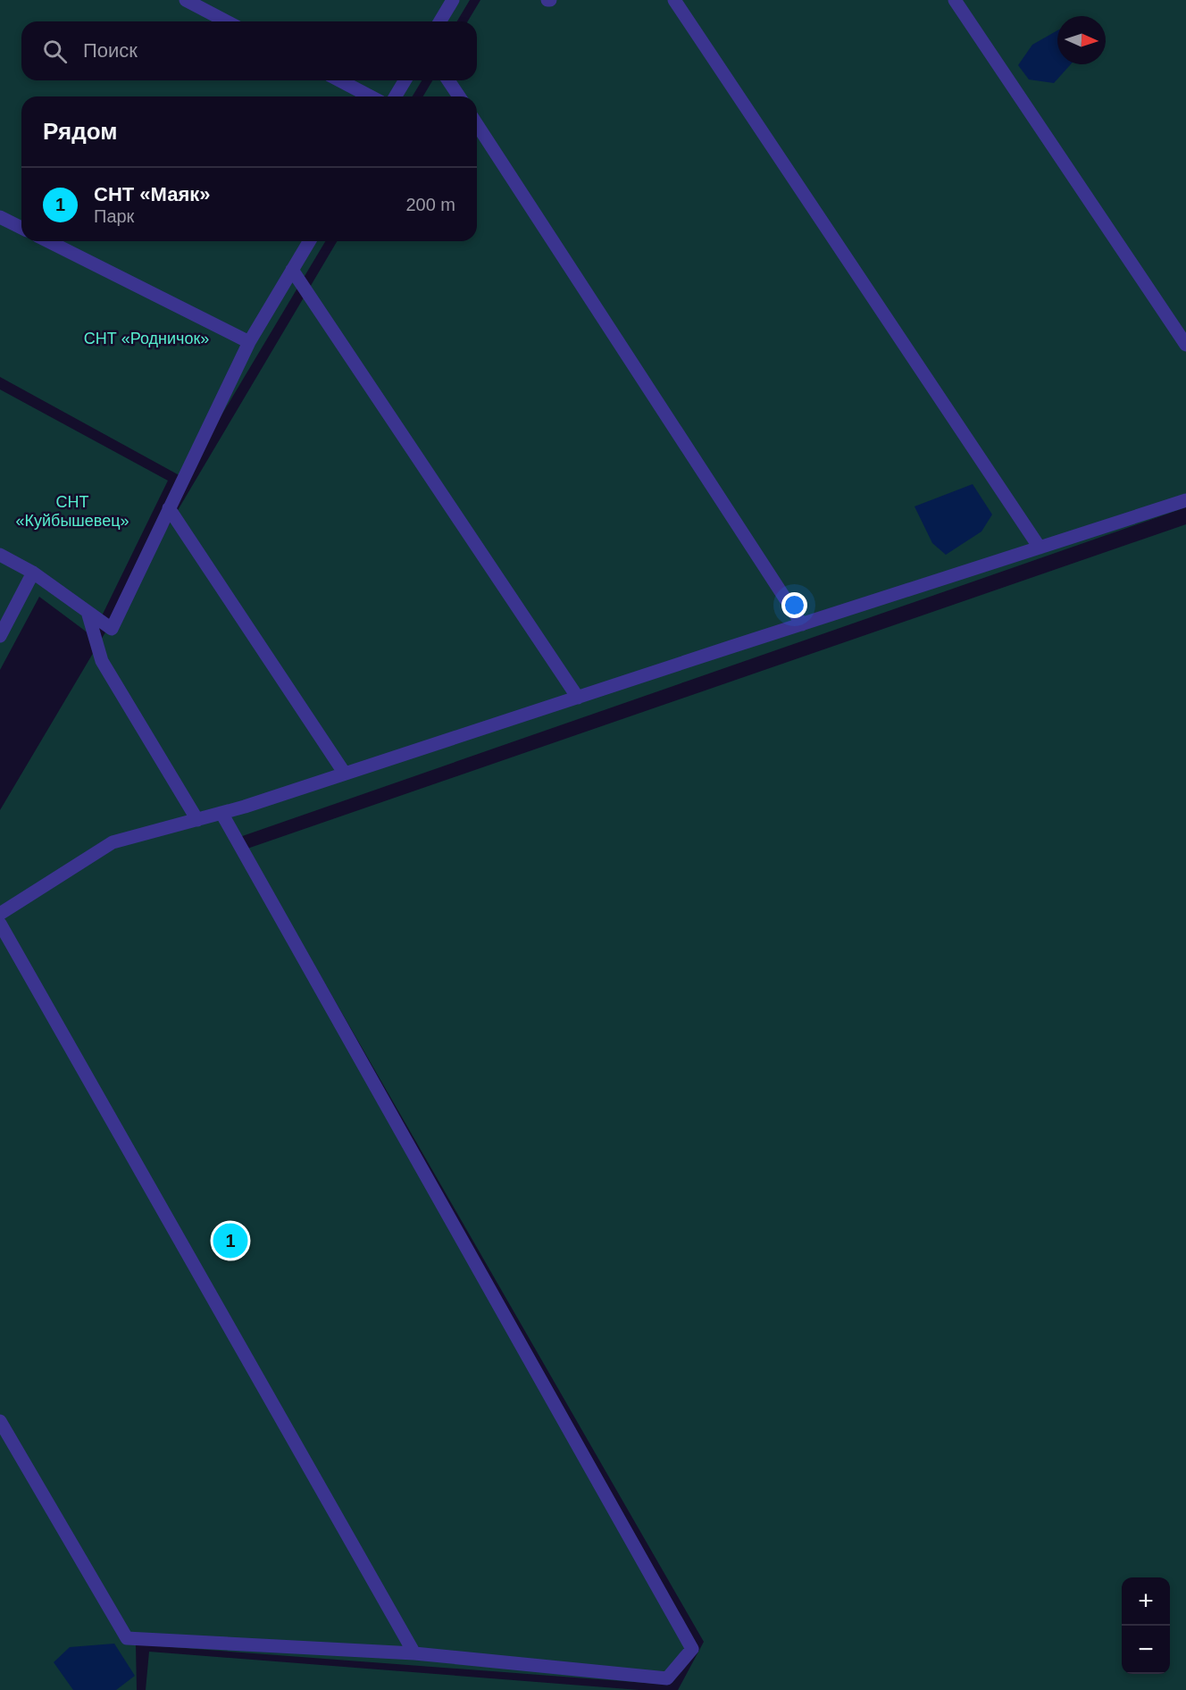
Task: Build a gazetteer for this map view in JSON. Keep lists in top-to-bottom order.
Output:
{
  "parks": ["СНТ «Родничок»", "СНТ «Куйбышевец»"],
  "north": "right",
  "page": {
    "search": "Поиск",
    "heading": "Рядом",
    "list": [
      {
        "mark": "1",
        "name": "СНТ «Маяк»",
        "note": "Парк",
        "value": "200 m"
      }
    ],
    "pins": "1",
    "map_buttons": ["+", "−"]
  }
}
